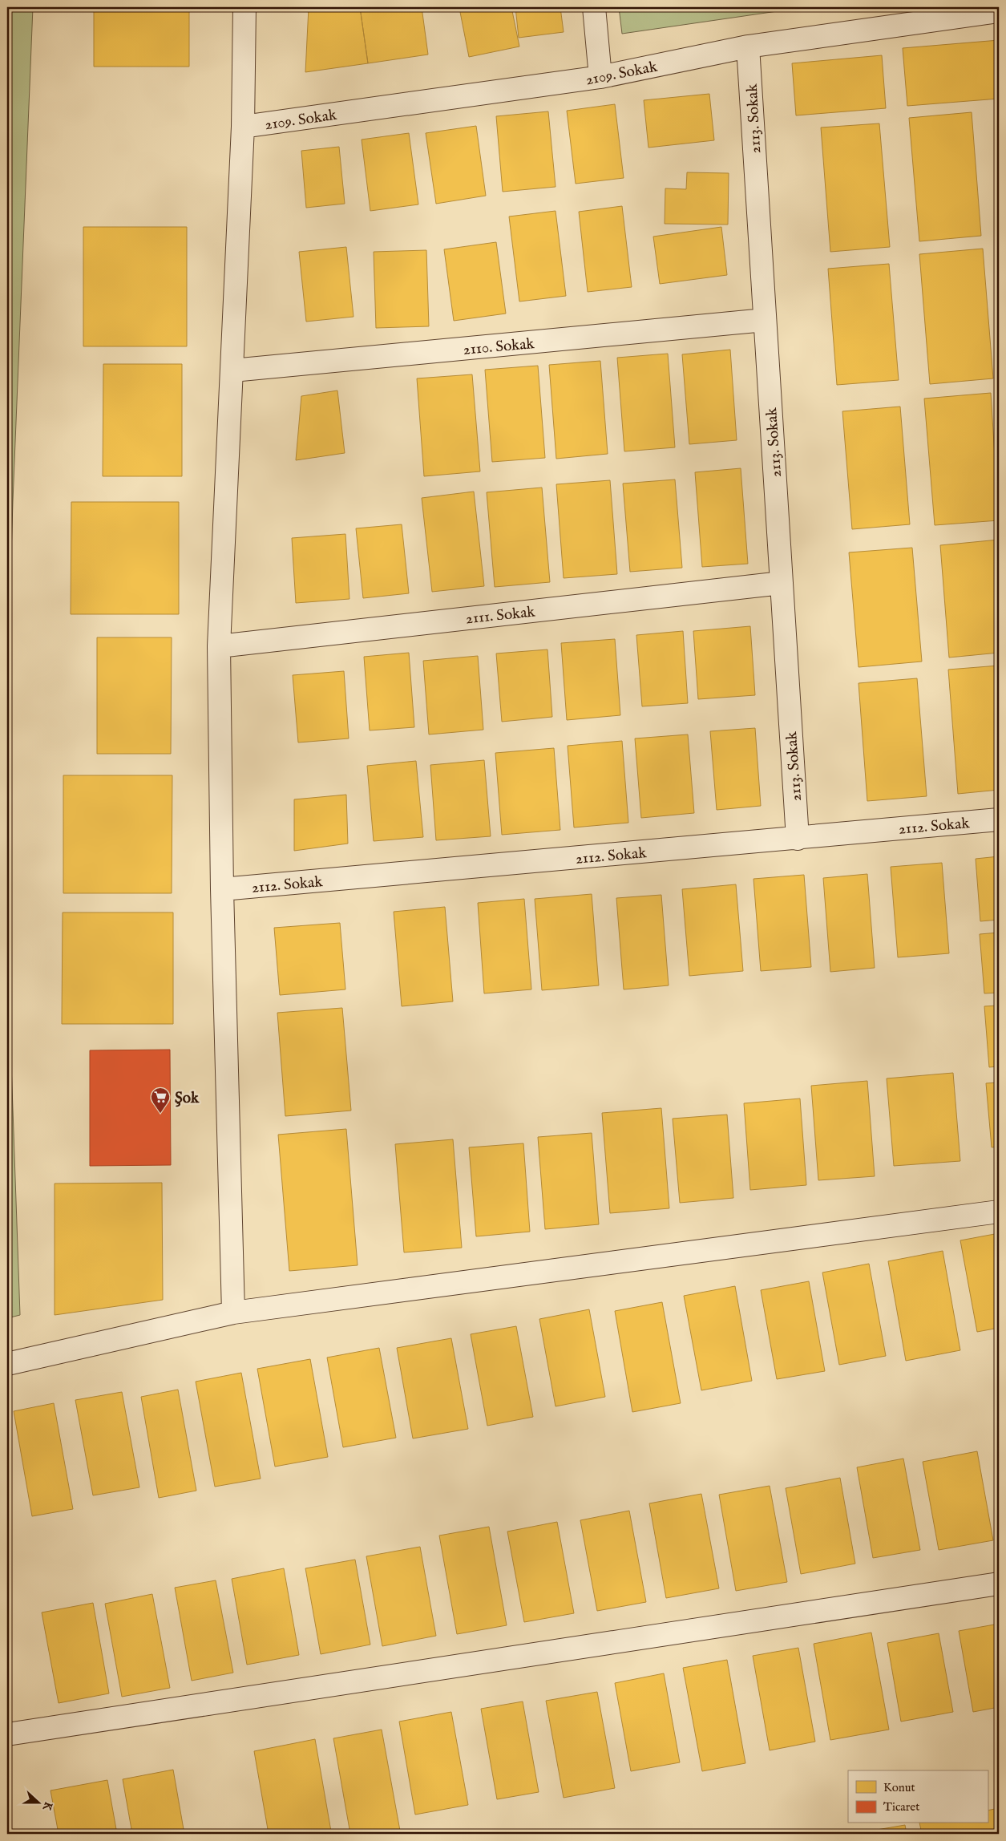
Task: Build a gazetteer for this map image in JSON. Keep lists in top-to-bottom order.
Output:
{
  "streets": {
    "street": [
      "2109. Sokak",
      "2113. Sokak",
      "2110. Sokak",
      "2111. Sokak",
      "2112. Sokak"
    ]
  },
  "crossings": [
    ["2109. Sokak", "2113. Sokak"],
    ["2113. Sokak", "2110. Sokak"],
    ["2113. Sokak", "2111. Sokak"],
    ["2113. Sokak", "2112. Sokak"]
  ],
  "places": {
    "supermarket": ["Şok"]
  },
  "legend": ["Konut", "Ticaret"],
  "north": "right"
}
